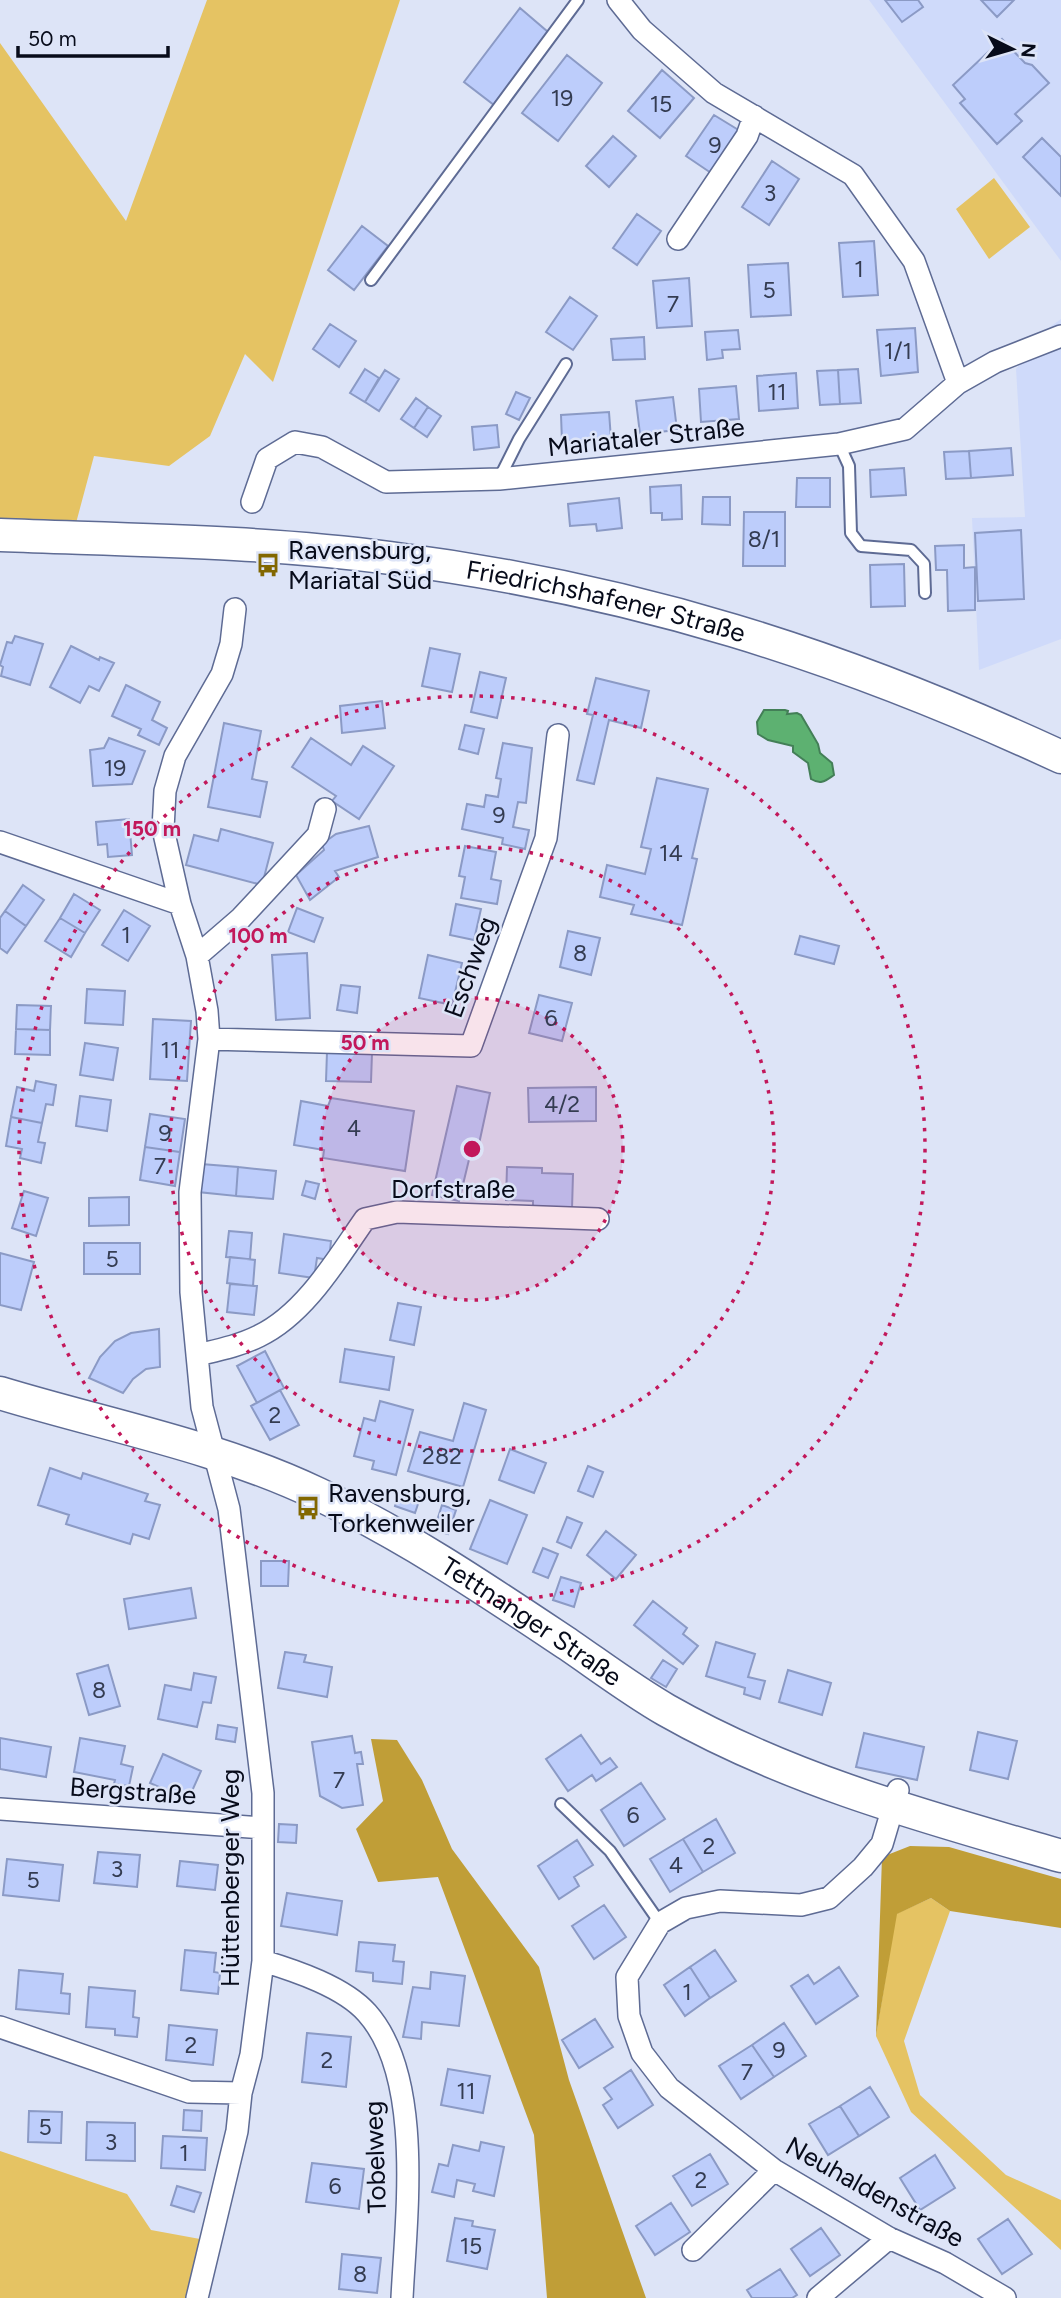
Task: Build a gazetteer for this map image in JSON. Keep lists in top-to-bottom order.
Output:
{
  "streets": {
    "street": [
      "Mariataler Straße",
      "Friedrichshafener Straße",
      "Eschweg",
      "Dorfstraße",
      "Tettnanger Straße",
      "Bergstraße",
      "Hüttenberger Weg",
      "Tobelweg",
      "Neuhaldenstraße"
    ]
  },
  "crossings": [
    ["Tettnanger Straße", "Hüttenberger Weg"],
    ["Bergstraße", "Hüttenberger Weg"],
    ["Hüttenberger Weg", "Tobelweg"]
  ],
  "places": {
    "bus stop": ["Ravensburg, Mariatal Süd", "Ravensburg, Torkenweiler"]
  },
  "house_numbers": [
    "19",
    "15",
    "9",
    "3",
    "1",
    "5",
    "7",
    "1/1",
    "11",
    "8/1",
    "19",
    "9",
    "14",
    "1",
    "8",
    "6",
    "11",
    "4/2",
    "4",
    "9",
    "7",
    "5",
    "2",
    "282",
    "8",
    "7",
    "6",
    "2",
    "4",
    "3",
    "5",
    "1",
    "2",
    "9",
    "2",
    "7",
    "11",
    "5",
    "3",
    "1",
    "2",
    "6",
    "15",
    "8"
  ],
  "scale_bar": "50 m",
  "north": "right",
  "rings": ["150 m", "100 m", "50 m"]
}
